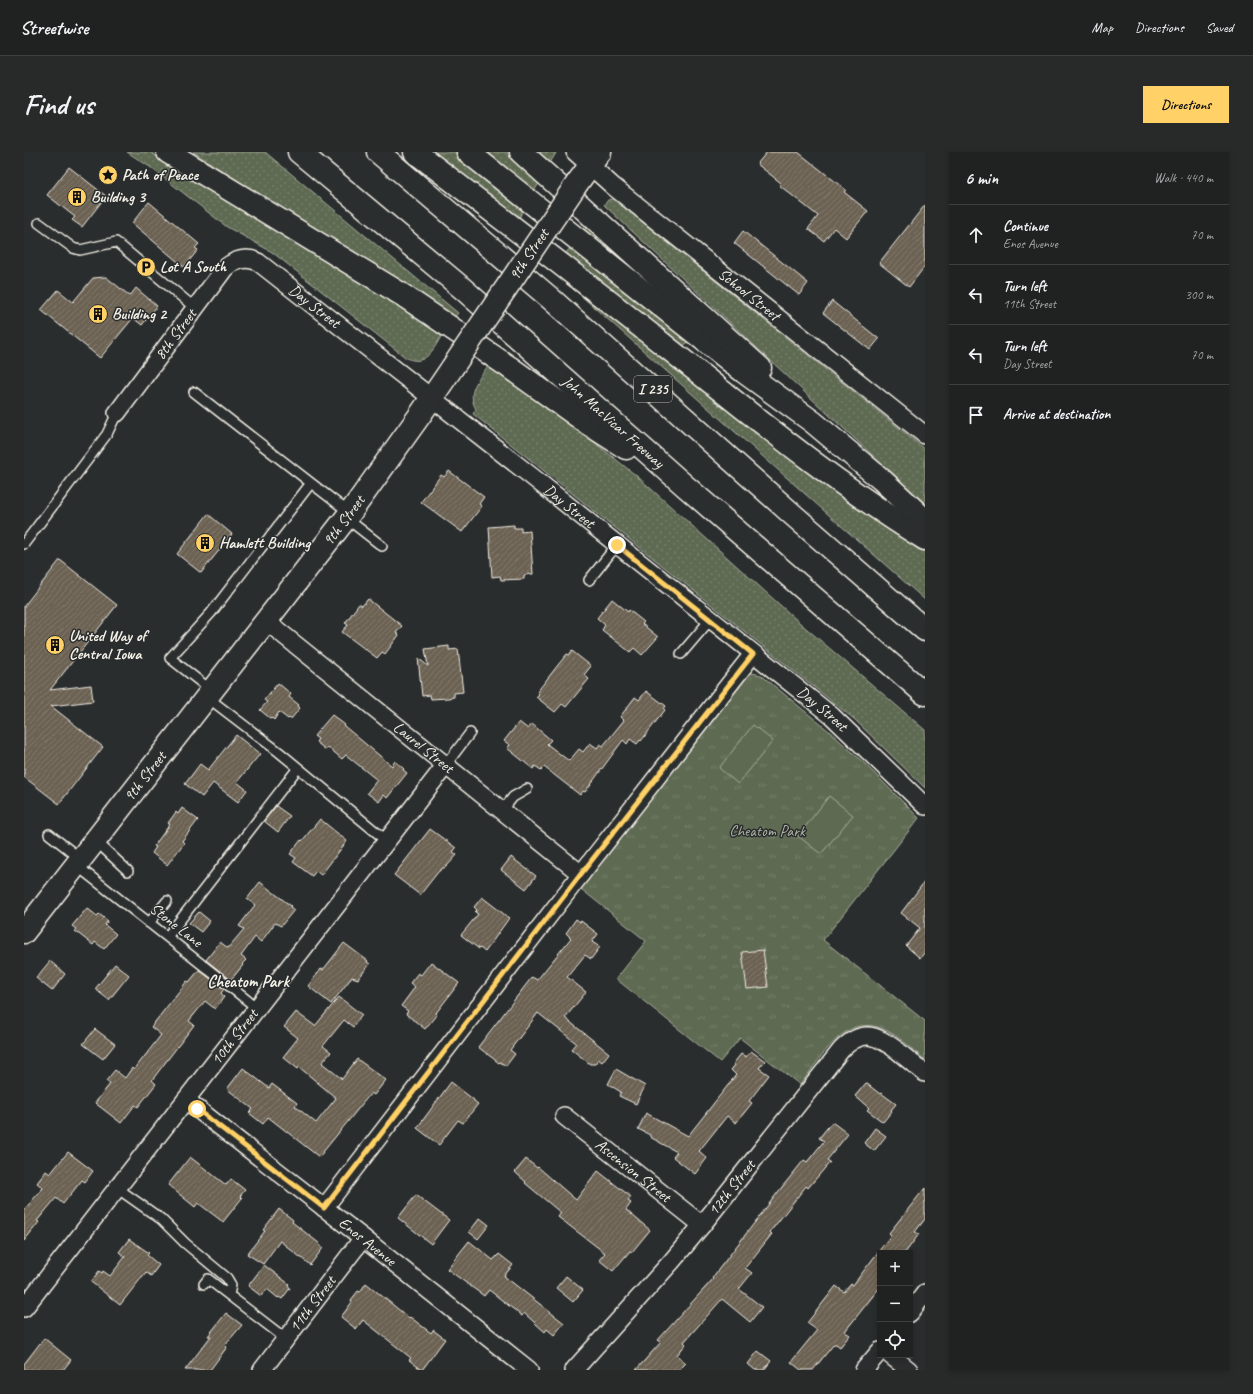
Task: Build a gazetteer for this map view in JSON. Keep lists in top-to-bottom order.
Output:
{
  "streets": {
    "main road": ["9th Street", "I 235", "John MacVicar Freeway"],
    "street": [
      "School Street",
      "Day Street",
      "8th Street",
      "Laurel Street",
      "10th Street",
      "Ascension Street",
      "12th Street",
      "Enos Avenue",
      "11th Street"
    ],
    "lane": ["Stone Lane"]
  },
  "crossings": [
    ["9th Street", "School Street"],
    ["9th Street", "Day Street"],
    ["9th Street", "Laurel Street"],
    ["9th Street", "Stone Lane"],
    ["Day Street", "8th Street"],
    ["Laurel Street", "10th Street"],
    ["Stone Lane", "10th Street"],
    ["10th Street", "Enos Avenue"],
    ["Ascension Street", "12th Street"],
    ["Enos Avenue", "11th Street"]
  ],
  "districts": ["Cheatom Park"],
  "parks": ["Cheatom Park"],
  "places": {
    "place": ["Path of Peace"],
    "building": [
      "Building 3",
      "Building 2",
      "Hamlett Building",
      "United Way of Central Iowa"
    ],
    "parking": ["Lot A South"]
  },
  "page": {
    "header": "Streetwise",
    "nav": ["Map", "Directions", "Saved"],
    "buttons": "Directions",
    "title": "Find us",
    "heading": ["6 min", "Walk · 440 m"],
    "list": [
      ["Continue", "Enos Avenue", "70 m"],
      ["Turn left", "11th Street", "300 m"],
      ["Turn left", "Day Street", "70 m"],
      "Arrive at destination"
    ],
    "map_buttons": ["+", "−"]
  }
}
